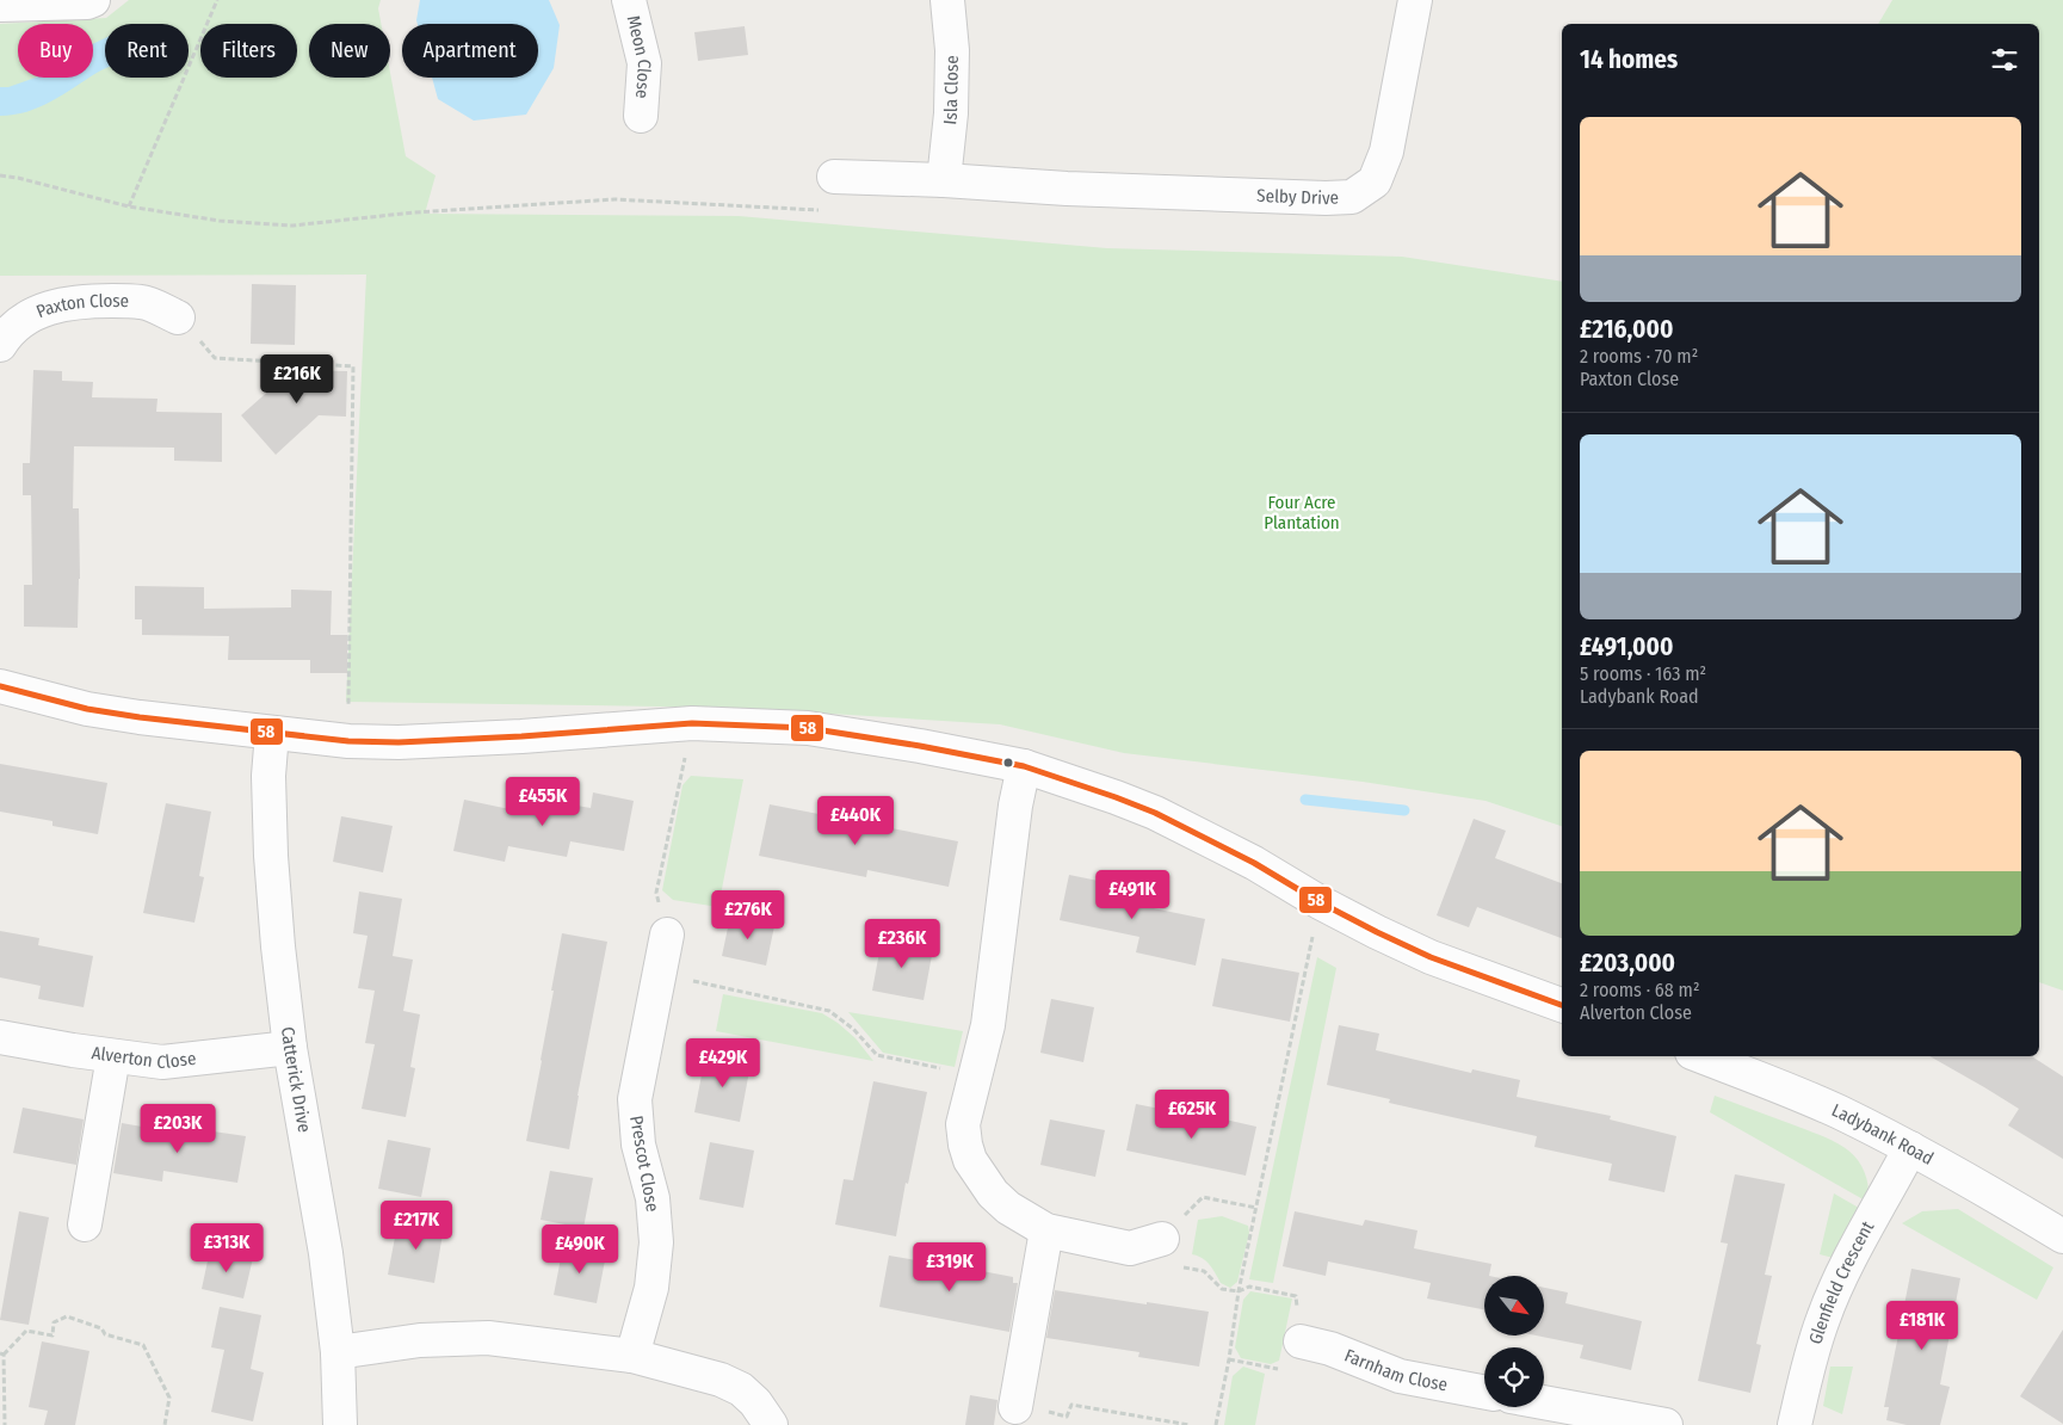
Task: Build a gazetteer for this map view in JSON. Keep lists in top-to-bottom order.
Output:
{
  "streets": {
    "street": [
      "Meon Close",
      "Isla Close",
      "Selby Drive",
      "Paxton Close",
      "Alverton Close",
      "Catterick Drive",
      "Ladybank Road",
      "Prescot Close",
      "Glenfield Crescent",
      "Farnham Close"
    ]
  },
  "crossings": [
    ["Isla Close", "Selby Drive"],
    ["Alverton Close", "Catterick Drive"],
    ["Ladybank Road", "Glenfield Crescent"]
  ],
  "parks": ["Four Acre Plantation"],
  "lines": ["transit line 58"],
  "north": "bottom right",
  "page": {
    "chip": [
      "Buy",
      "Rent",
      "Filters",
      "New",
      "Apartment"
    ],
    "heading": "14 homes",
    "list": [
      {
        "name": "£216,000",
        "note": "2 rooms · 70 m² · Paxton Close"
      },
      {
        "name": "£491,000",
        "note": "5 rooms · 163 m² · Ladybank Road"
      },
      {
        "name": "£203,000",
        "note": "2 rooms · 68 m² · Alverton Close"
      }
    ],
    "price": [
      "£216K",
      "£455K",
      "£440K",
      "£491K",
      "£276K",
      "£236K",
      "£429K",
      "£625K",
      "£203K",
      "£217K",
      "£313K",
      "£490K",
      "£319K",
      "£181K"
    ]
  }
}
